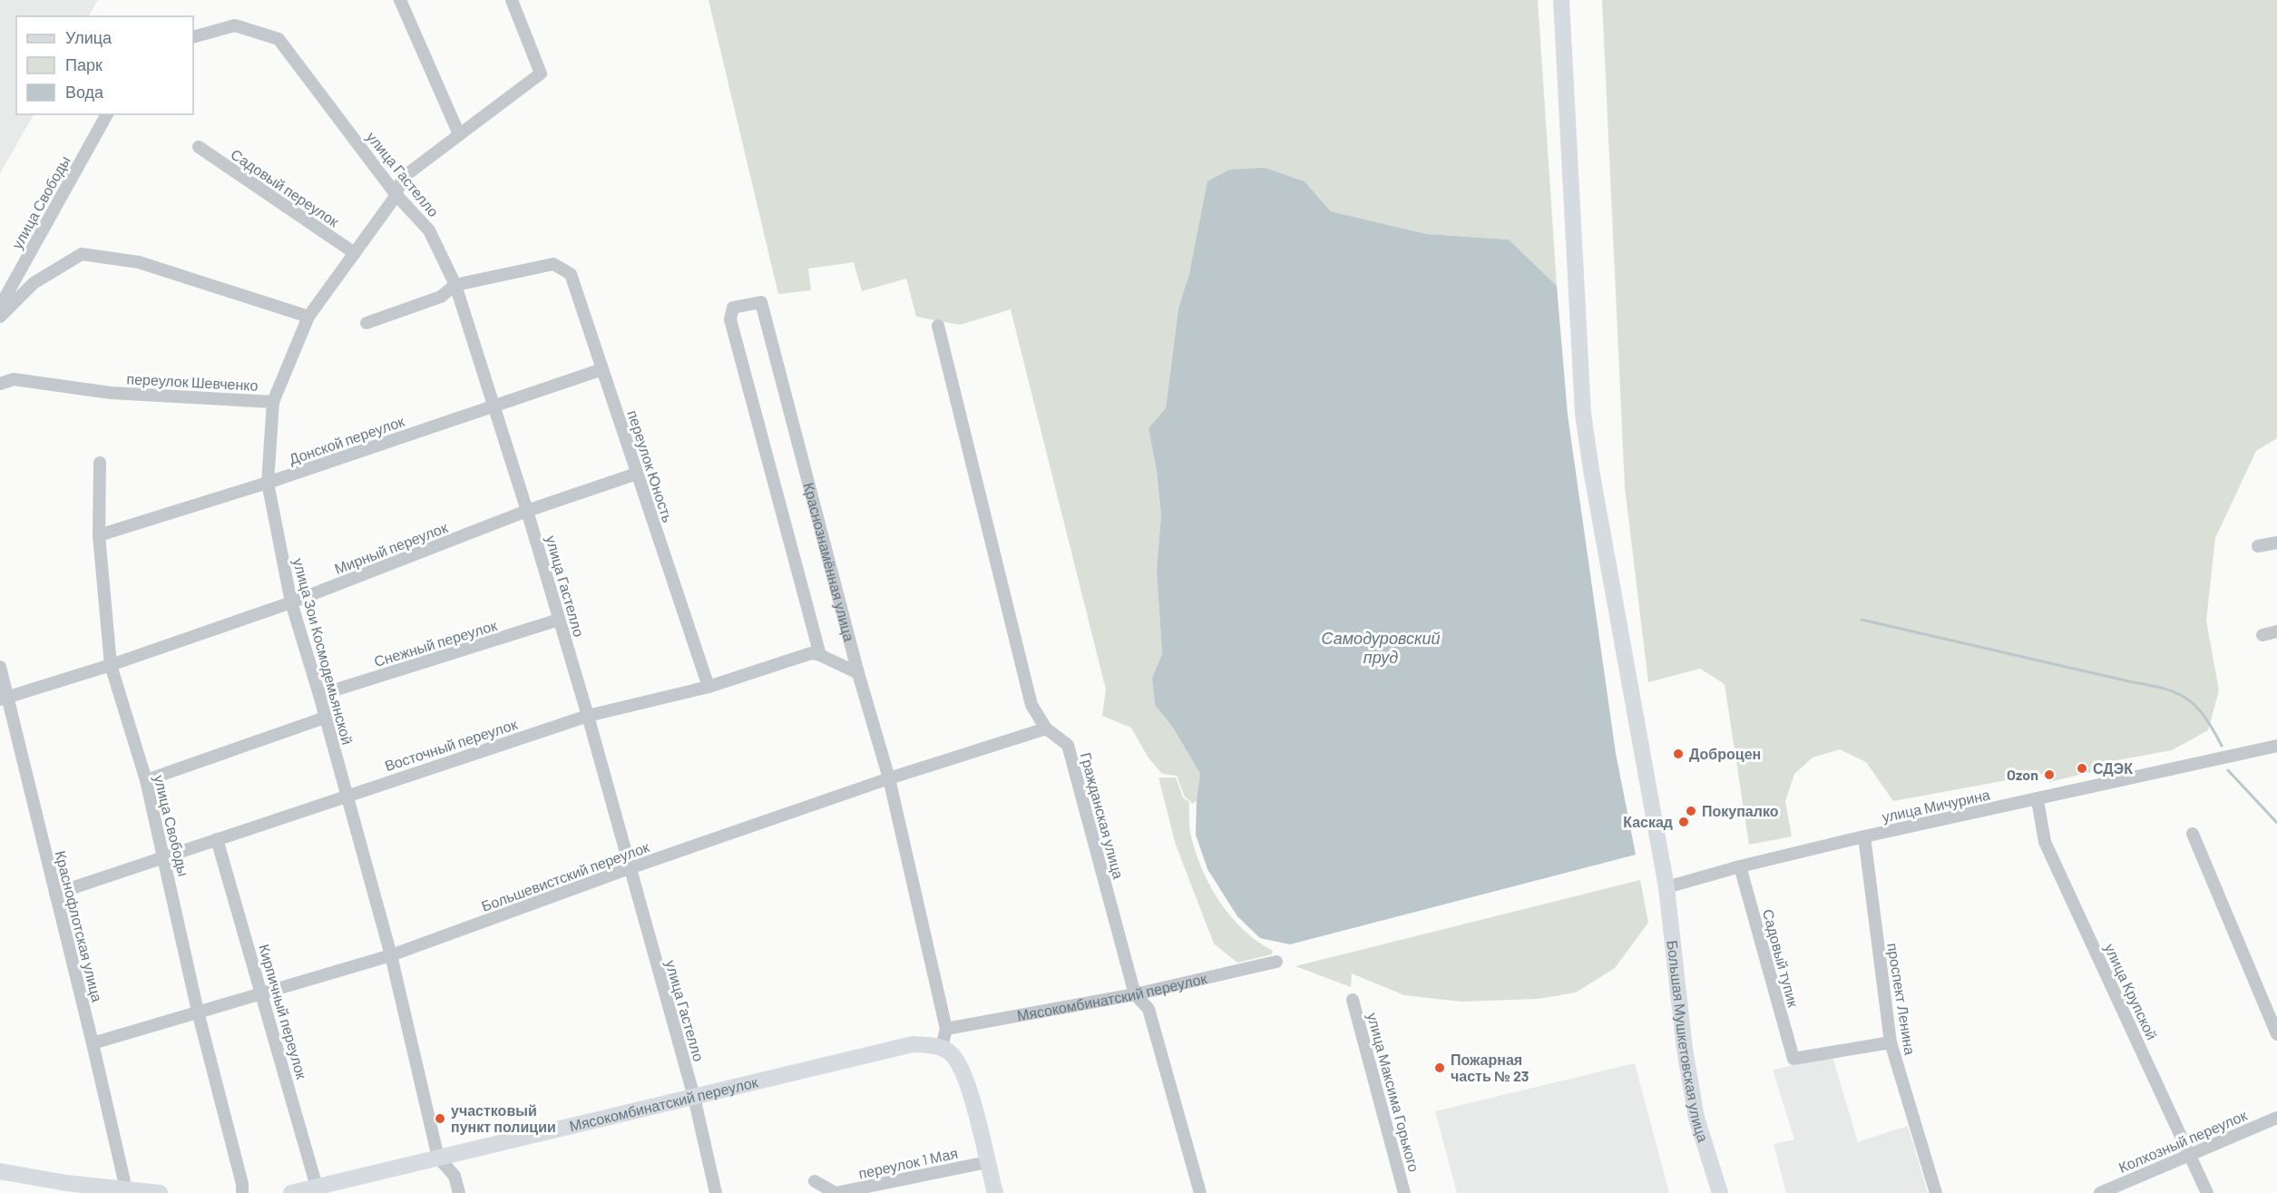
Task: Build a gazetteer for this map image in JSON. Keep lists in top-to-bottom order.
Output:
{
  "streets": {
    "main road": ["Мясокомбинатский переулок", "Большая Мушкетовская улица"],
    "street": [
      "улица Гастелло",
      "Садовый переулок",
      "улица Свободы",
      "переулок Шевченко",
      "Донской переулок",
      "переулок Юность",
      "Мирный переулок",
      "Краснознамённая улица",
      "Снежный переулок",
      "улица Зои Космодемьянской",
      "Восточный переулок",
      "улица Мичурина",
      "Гражданская улица",
      "Большевистский переулок",
      "Краснофлотская улица",
      "Садовый тупик",
      "улица Крупской",
      "проспект Ленина",
      "Кирпичный переулок",
      "улица Максима Горького",
      "Колхозный переулок",
      "переулок 1 Мая"
    ]
  },
  "crossings": [
    ["улица Гастелло", "Донской переулок"],
    ["улица Гастелло", "переулок Юность"],
    ["улица Гастелло", "Мирный переулок"],
    ["улица Гастелло", "Снежный переулок"],
    ["улица Гастелло", "улица Зои Космодемьянской"],
    ["улица Гастелло", "Восточный переулок"],
    ["улица Гастелло", "Большевистский переулок"],
    ["улица Гастелло", "Мясокомбинатский переулок"],
    ["Садовый переулок", "улица Зои Космодемьянской"],
    ["улица Свободы", "Донской переулок"],
    ["улица Свободы", "Мирный переулок"],
    ["улица Свободы", "Восточный переулок"],
    ["улица Свободы", "Большевистский переулок"],
    ["переулок Шевченко", "улица Зои Космодемьянской"],
    ["Донской переулок", "переулок Юность"],
    ["Донской переулок", "улица Зои Космодемьянской"],
    ["переулок Юность", "Мирный переулок"],
    ["переулок Юность", "Восточный переулок"],
    ["Мирный переулок", "улица Зои Космодемьянской"],
    ["Мирный переулок", "Краснофлотская улица"],
    ["Краснознамённая улица", "Восточный переулок"],
    ["Краснознамённая улица", "Большевистский переулок"],
    ["Краснознамённая улица", "Мясокомбинатский переулок"],
    ["Снежный переулок", "улица Зои Космодемьянской"],
    ["улица Зои Космодемьянской", "Восточный переулок"],
    ["улица Зои Космодемьянской", "Большевистский переулок"],
    ["улица Зои Космодемьянской", "Мясокомбинатский переулок"],
    ["Восточный переулок", "Краснофлотская улица"],
    ["Восточный переулок", "Кирпичный переулок"],
    ["улица Мичурина", "Садовый тупик"],
    ["улица Мичурина", "улица Крупской"],
    ["улица Мичурина", "проспект Ленина"],
    ["улица Мичурина", "Большая Мушкетовская улица"],
    ["Гражданская улица", "Большевистский переулок"],
    ["Гражданская улица", "Мясокомбинатский переулок"],
    ["Большевистский переулок", "Краснофлотская улица"],
    ["Большевистский переулок", "Кирпичный переулок"],
    ["Садовый тупик", "проспект Ленина"],
    ["улица Крупской", "Колхозный переулок"],
    ["Мясокомбинатский переулок", "Кирпичный переулок"]
  ],
  "water": ["Самодуровский пруд"],
  "places": [
    "Доброцен",
    "СДЭК",
    "Ozon",
    "Покупалко",
    "Каскад",
    "Пожарная часть № 23",
    "участковый пункт полиции"
  ],
  "legend": ["Улица", "Парк", "Вода"]
}
